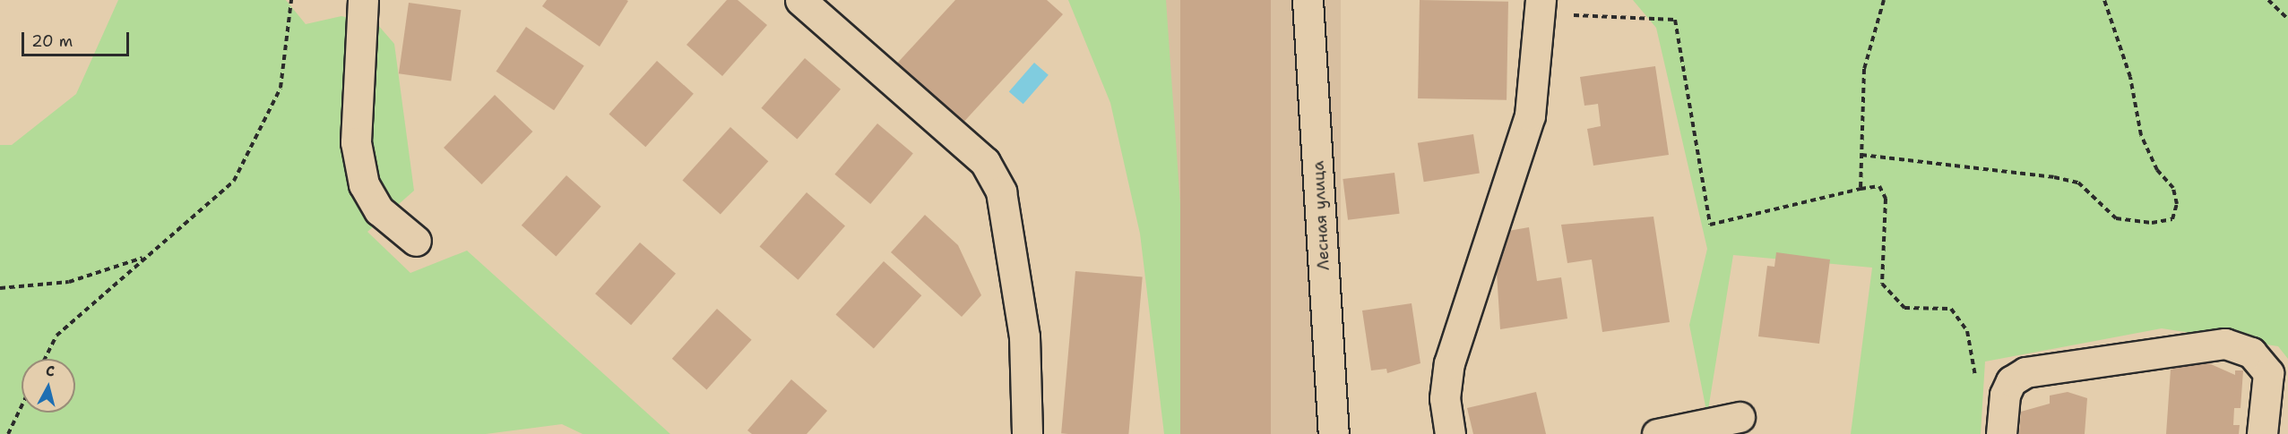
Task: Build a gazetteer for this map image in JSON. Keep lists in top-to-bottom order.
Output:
{
  "streets": {
    "street": ["Лесная улица"]
  },
  "scale_bar": "20 m",
  "north": "top"
}
